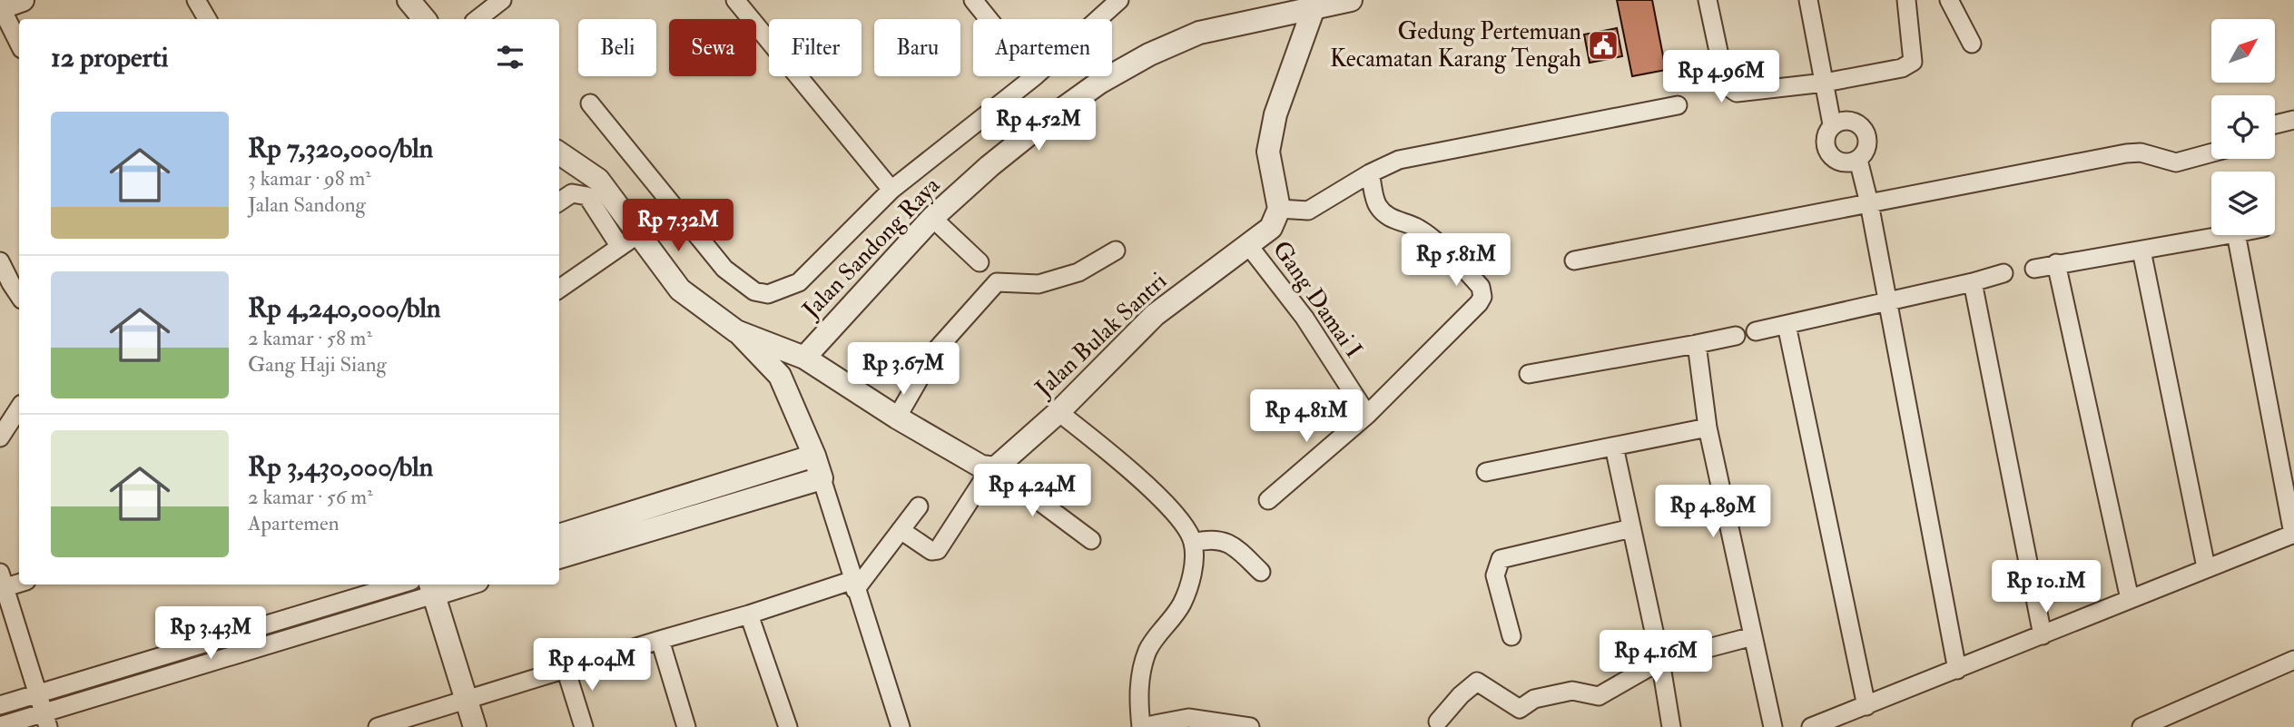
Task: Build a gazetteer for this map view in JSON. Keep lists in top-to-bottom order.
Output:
{
  "streets": {
    "street": ["Jalan Sandong Raya", "Gang Damai I", "Jalan Bulak Santri"]
  },
  "crossings": [
    ["Gang Damai I", "Jalan Bulak Santri"]
  ],
  "places": {
    "public building": ["Gedung Pertemuan Kecamatan Karang Tengah"]
  },
  "north": "top right",
  "page": {
    "chip": [
      "Beli",
      "Sewa",
      "Filter",
      "Baru",
      "Apartemen"
    ],
    "heading": "12 properti",
    "price": [
      "Rp 4.96M",
      "Rp 4.52M",
      "Rp 7.32M",
      "Rp 5.81M",
      "Rp 3.67M",
      "Rp 4.81M",
      "Rp 4.24M",
      "Rp 4.89M",
      "Rp 10.1M",
      "Rp 3.43M",
      "Rp 4.16M",
      "Rp 4.04M"
    ],
    "list": [
      {
        "name": "Rp 7,320,000/bln",
        "note": "3 kamar · 98 m² · Jalan Sandong"
      },
      {
        "name": "Rp 4,240,000/bln",
        "note": "2 kamar · 58 m² · Gang Haji Siang"
      },
      {
        "name": "Rp 3,430,000/bln",
        "note": "2 kamar · 56 m² · Apartemen"
      }
    ]
  }
}
